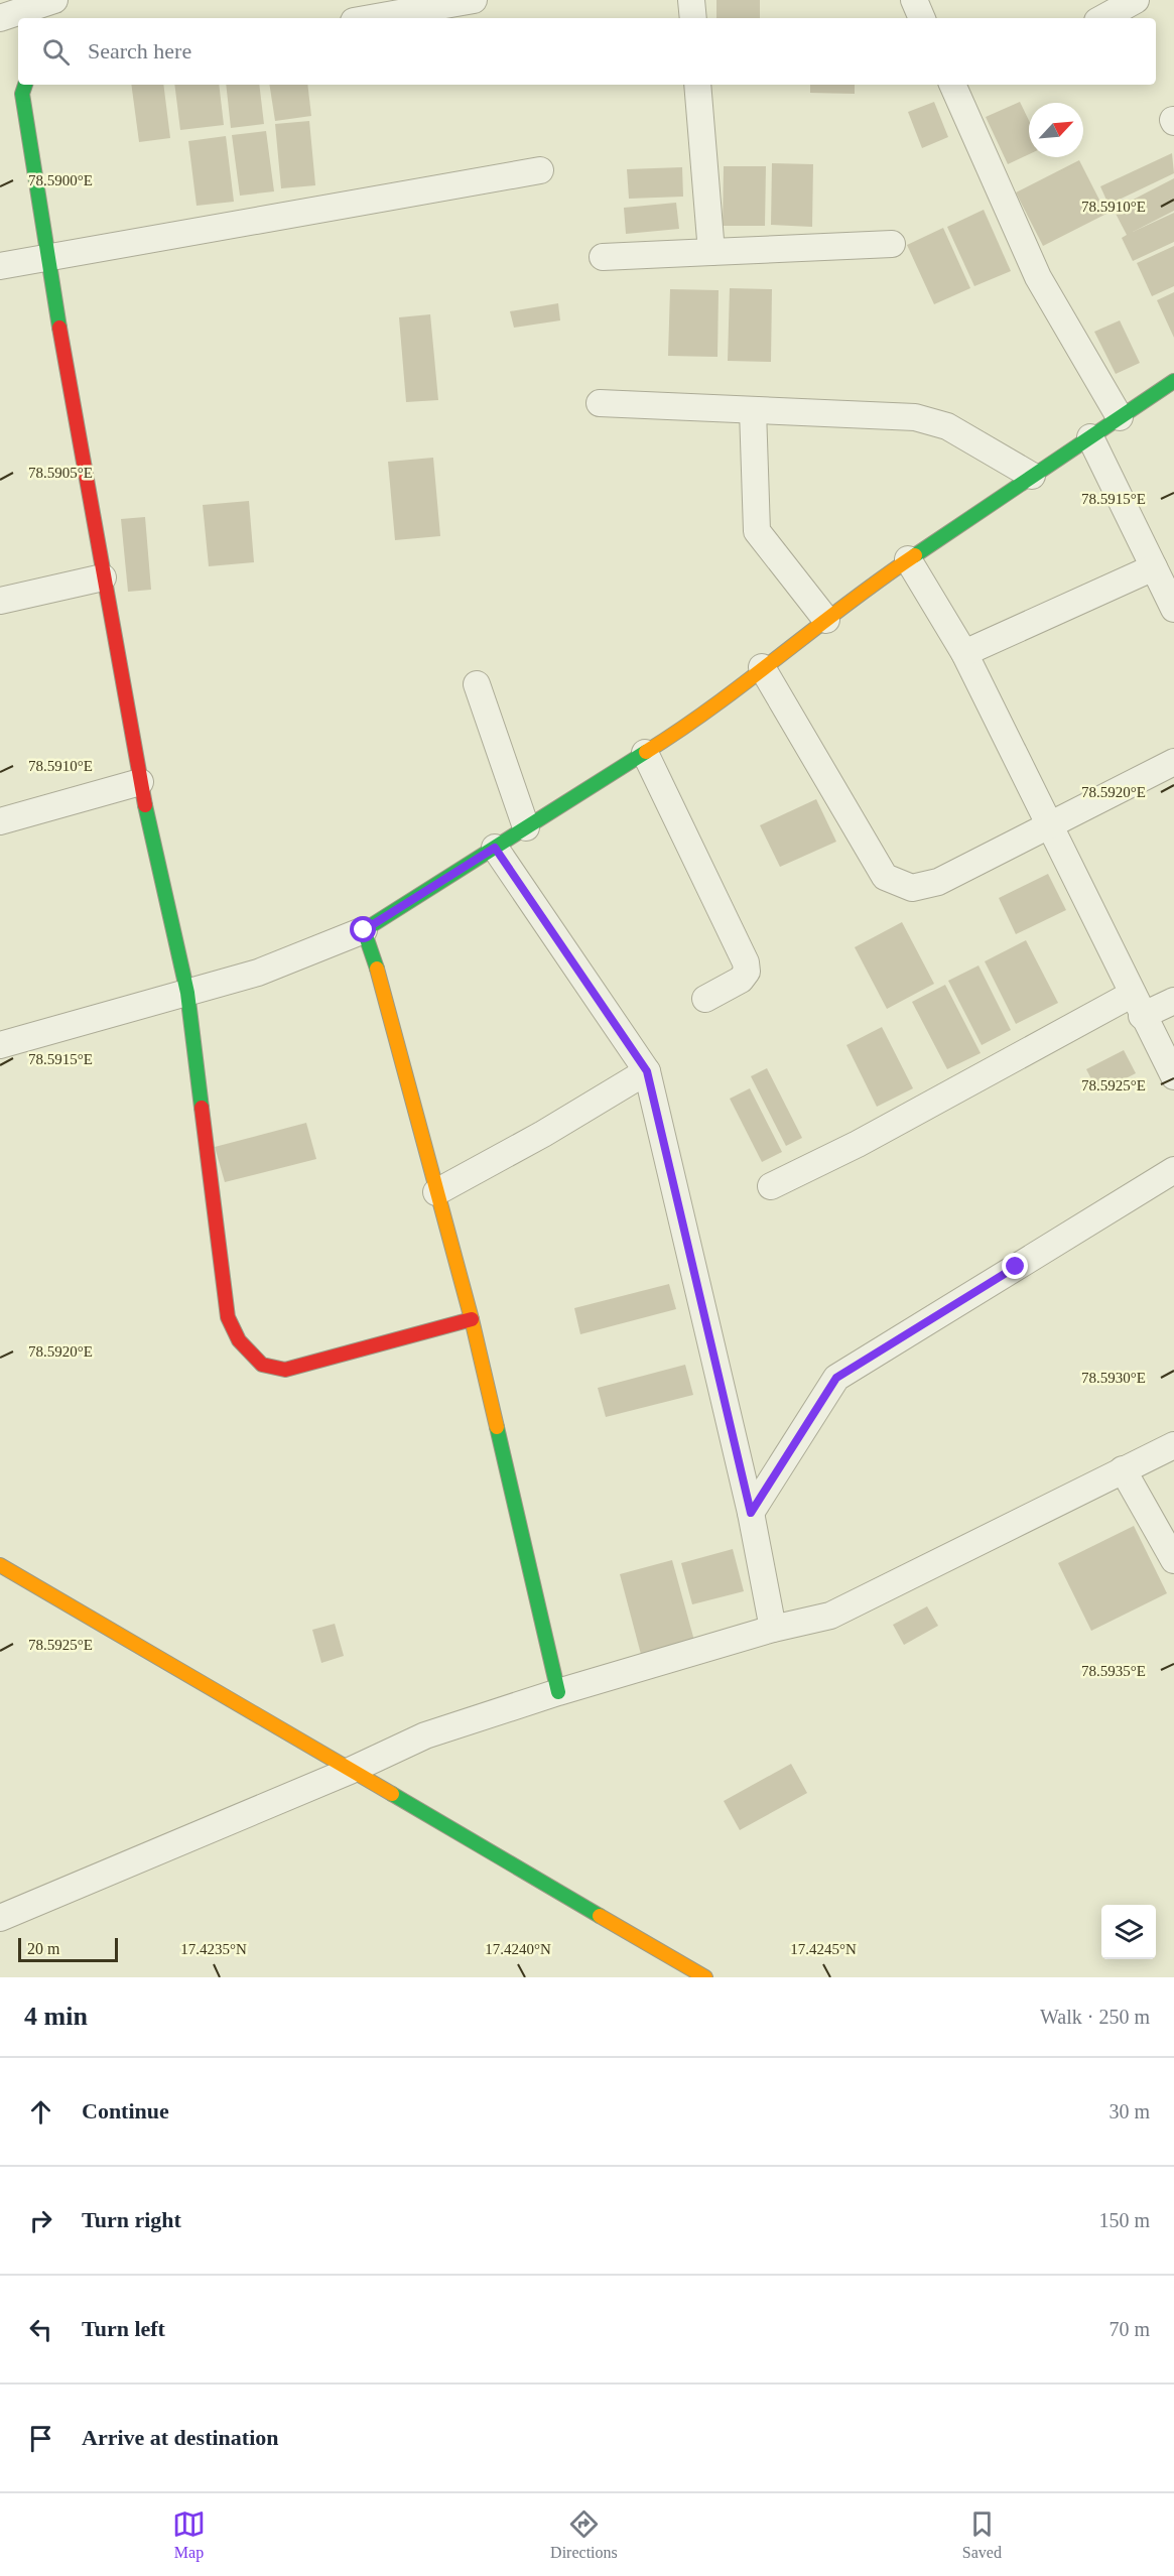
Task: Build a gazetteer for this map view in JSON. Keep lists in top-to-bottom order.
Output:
{
  "scale_bar": "20 m",
  "north": "top right",
  "page": {
    "search": "Search here",
    "scale": "20 m",
    "heading": ["4 min", "Walk · 250 m"],
    "list": [
      ["Continue", "30 m"],
      ["Turn right", "150 m"],
      ["Turn left", "70 m"],
      "Arrive at destination"
    ],
    "nav": ["Map", "Directions", "Saved"]
  },
  "coordinates": [
    "78.5900°E",
    "78.5910°E",
    "78.5905°E",
    "78.5915°E",
    "78.5920°E",
    "78.5925°E",
    "78.5930°E",
    "78.5935°E",
    "17.4235°N",
    "17.4240°N",
    "17.4245°N"
  ]
}
